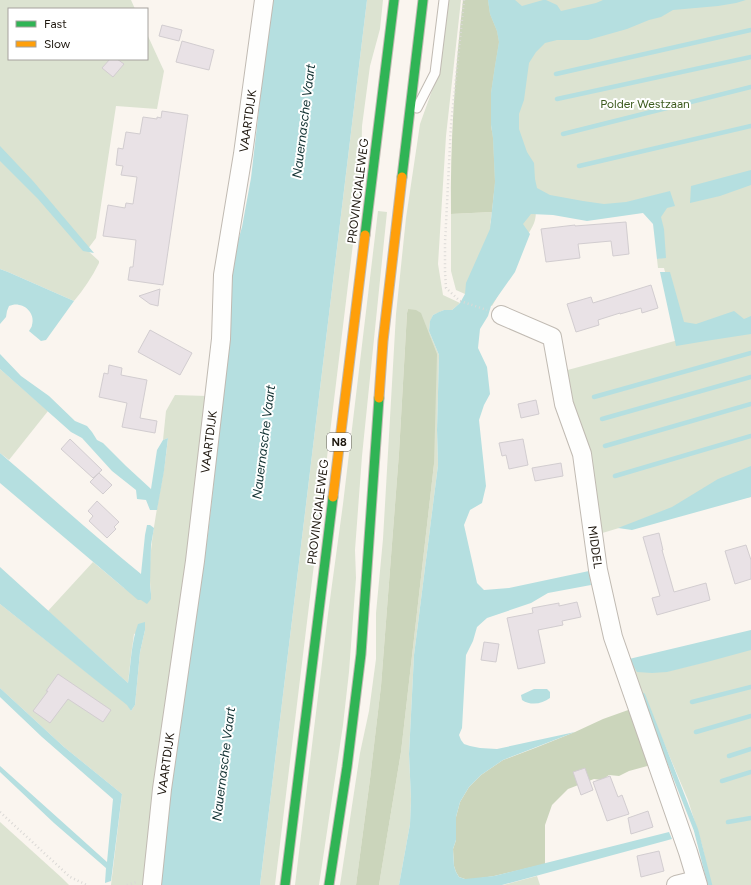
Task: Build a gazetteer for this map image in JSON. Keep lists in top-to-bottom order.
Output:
{
  "streets": {
    "highway": ["PROVINCIALEWEG", "N8"],
    "street": ["VAARTDIJK", "MIDDEL"]
  },
  "water": ["Nauernasche Vaart"],
  "parks": ["Polder Westzaan"],
  "legend": ["Fast", "Slow"]
}
